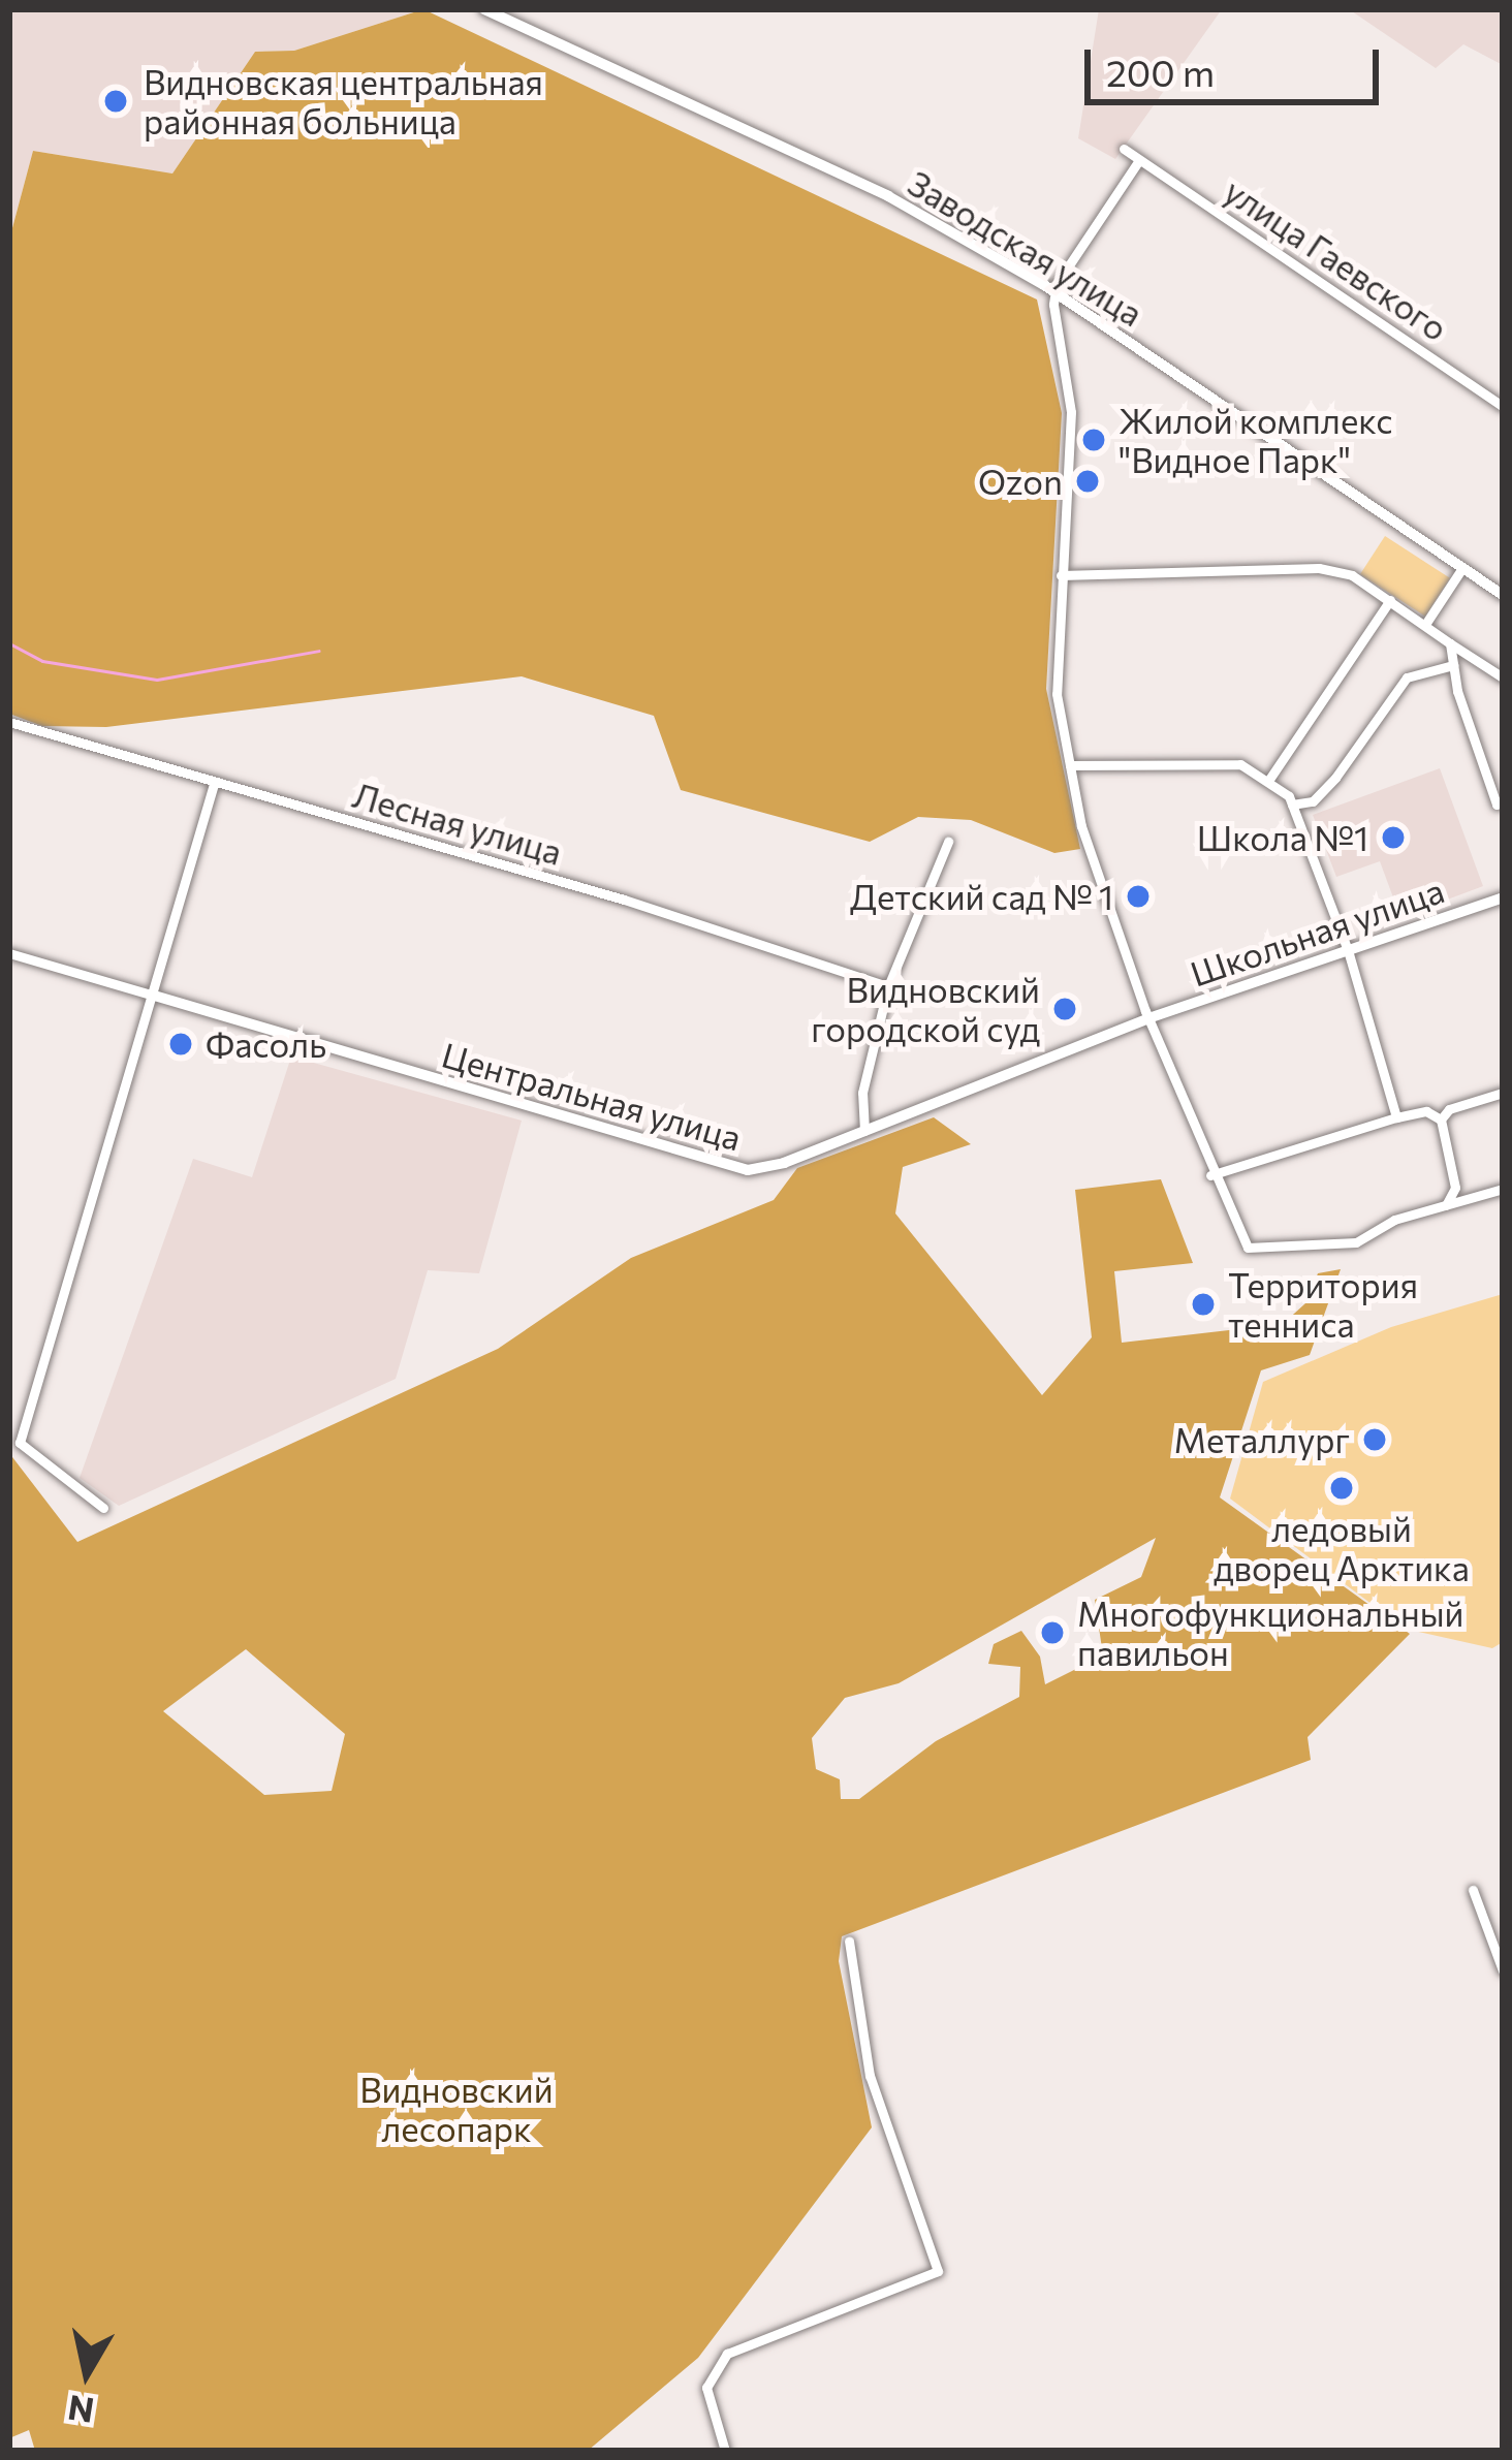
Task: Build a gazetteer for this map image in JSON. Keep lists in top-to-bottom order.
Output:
{
  "streets": {
    "street": [
      "Заводская улица",
      "улица Гаевского",
      "Лесная улица",
      "Школьная улица",
      "Центральная улица"
    ]
  },
  "crossings": [
    ["Школьная улица", "Центральная улица"]
  ],
  "parks": ["Видновский лесопарк"],
  "places": [
    "Видновская центральная районная больница",
    "Жилой комплекс \"Видное Парк\"",
    "Ozon",
    "Школа №1",
    "Детский сад № 1",
    "Видновский городской суд",
    "Фасоль",
    "Территория тенниса",
    "Металлург",
    "ледовый дворец Арктика",
    "Многофункциональный павильон"
  ],
  "scale_bar": "200 m",
  "north": "bottom"
}
